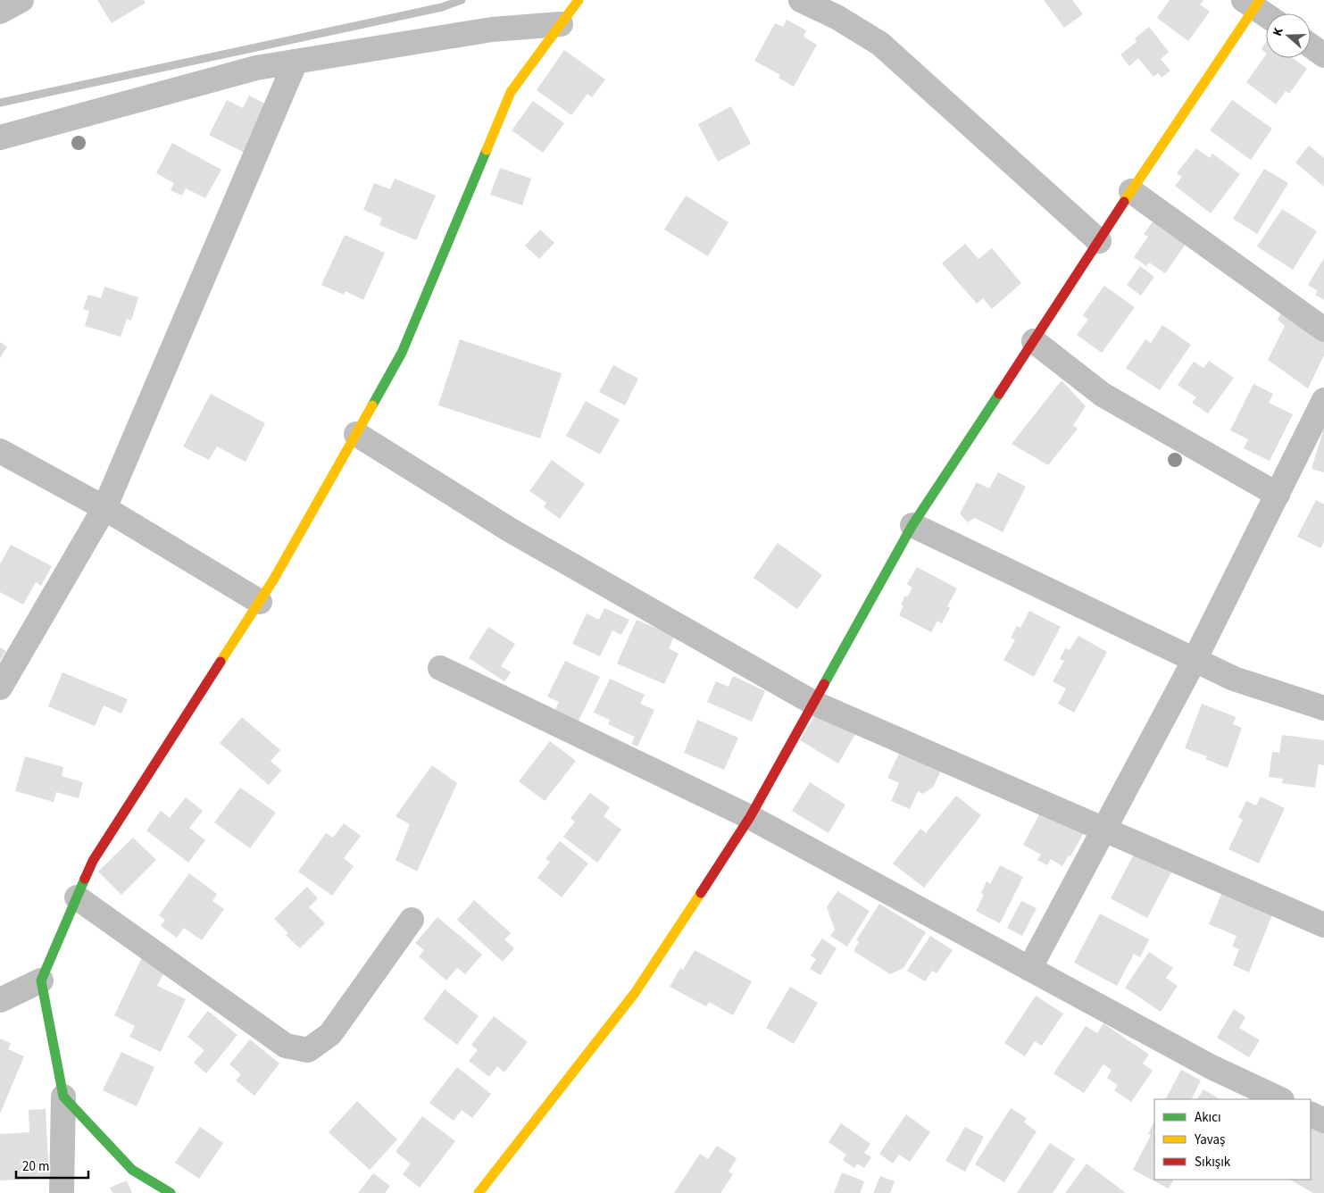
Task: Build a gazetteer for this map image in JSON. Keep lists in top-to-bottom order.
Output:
{
  "legend": ["Akıcı", "Yavaş", "Sıkışık"],
  "scale_bar": "20 m",
  "north": "left"
}
